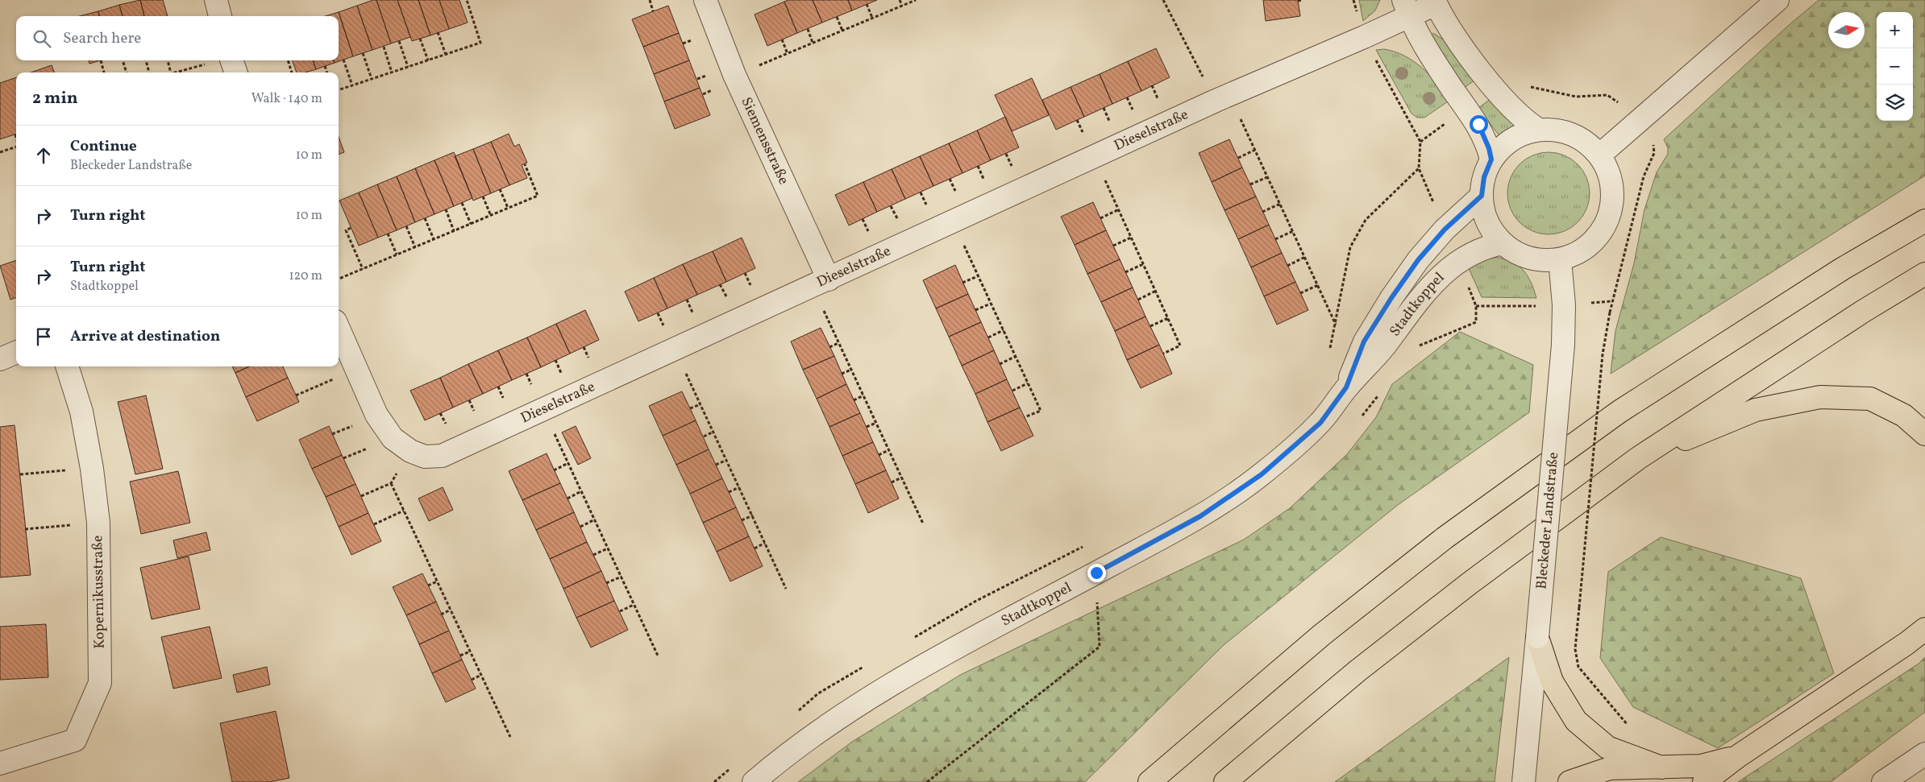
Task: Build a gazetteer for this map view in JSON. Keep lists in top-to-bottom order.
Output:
{
  "streets": {
    "street": [
      "Dieselstraße",
      "Siemensstraße",
      "Stadtkoppel",
      "Bleckeder Landstraße",
      "Kopernikusstraße"
    ]
  },
  "crossings": [
    ["Dieselstraße", "Siemensstraße"],
    ["Stadtkoppel", "Bleckeder Landstraße"]
  ],
  "north": "right",
  "page": {
    "map_buttons": ["+", "−"],
    "search": "Search here",
    "heading": ["2 min", "Walk · 140 m"],
    "list": [
      ["Continue", "Bleckeder Landstraße", "10 m"],
      ["Turn right", "10 m"],
      ["Turn right", "Stadtkoppel", "120 m"],
      "Arrive at destination"
    ]
  }
}
